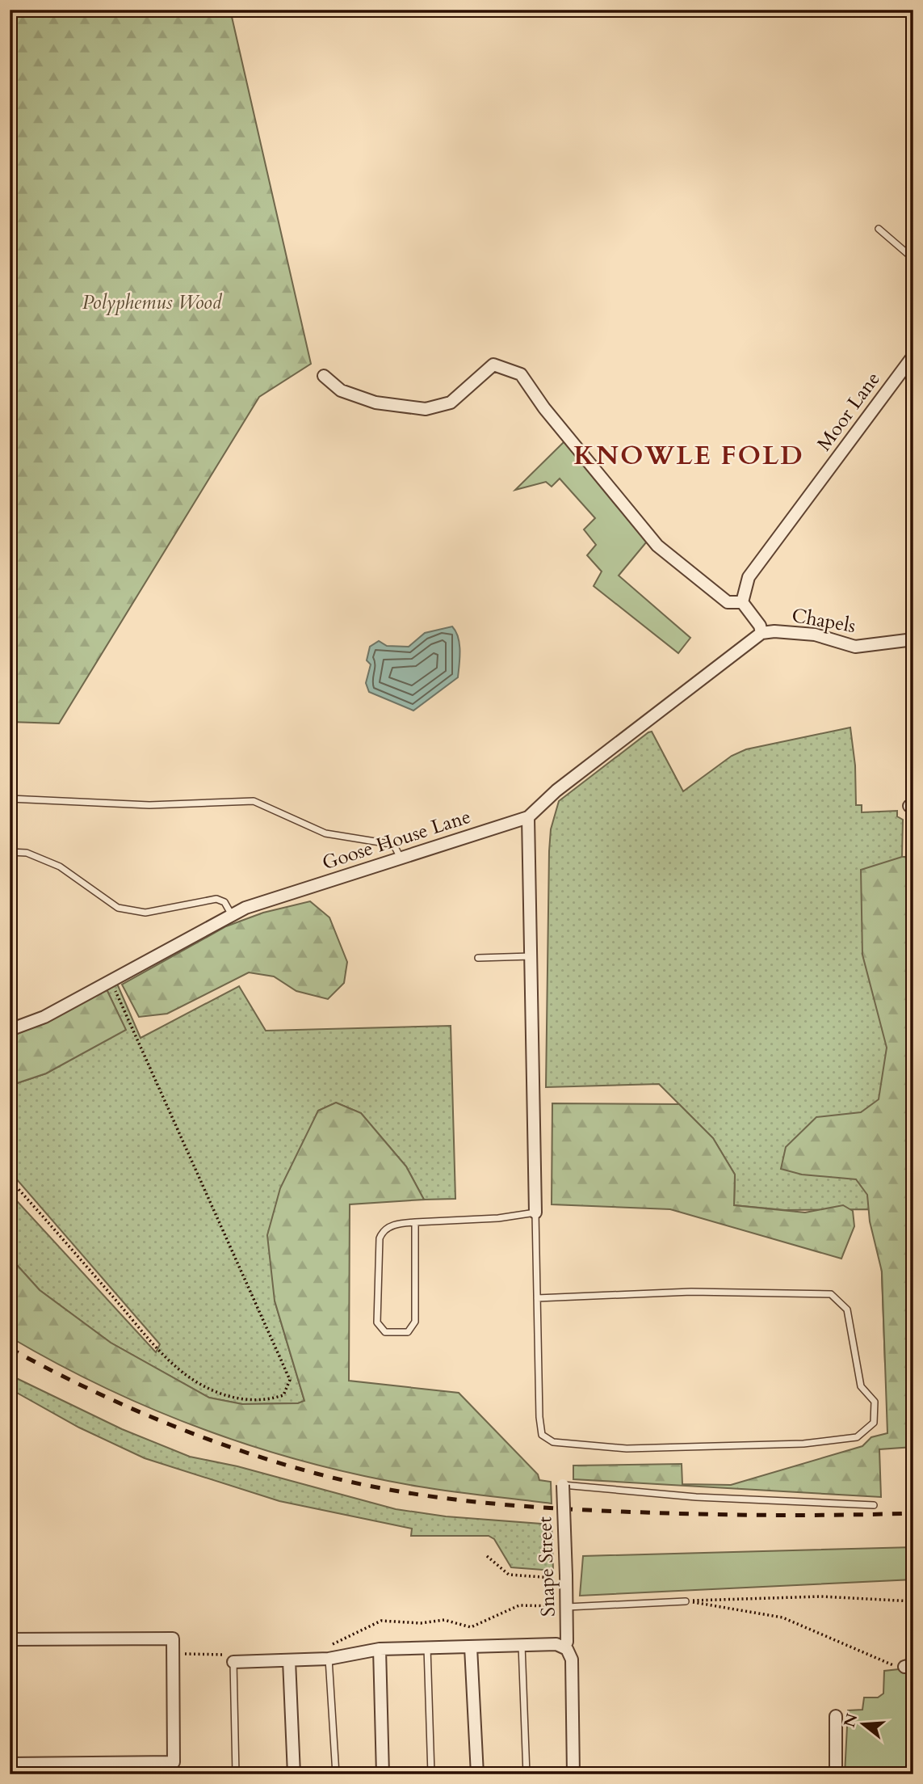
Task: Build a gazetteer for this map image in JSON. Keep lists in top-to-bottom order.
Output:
{
  "streets": {
    "street": [
      "Moor Lane",
      "Chapels",
      "Goose House Lane",
      "Snape Street"
    ]
  },
  "crossings": [
    ["Chapels", "Goose House Lane"]
  ],
  "districts": ["KNOWLE FOLD"],
  "parks": ["Polyphemus Wood"],
  "north": "left"
}
